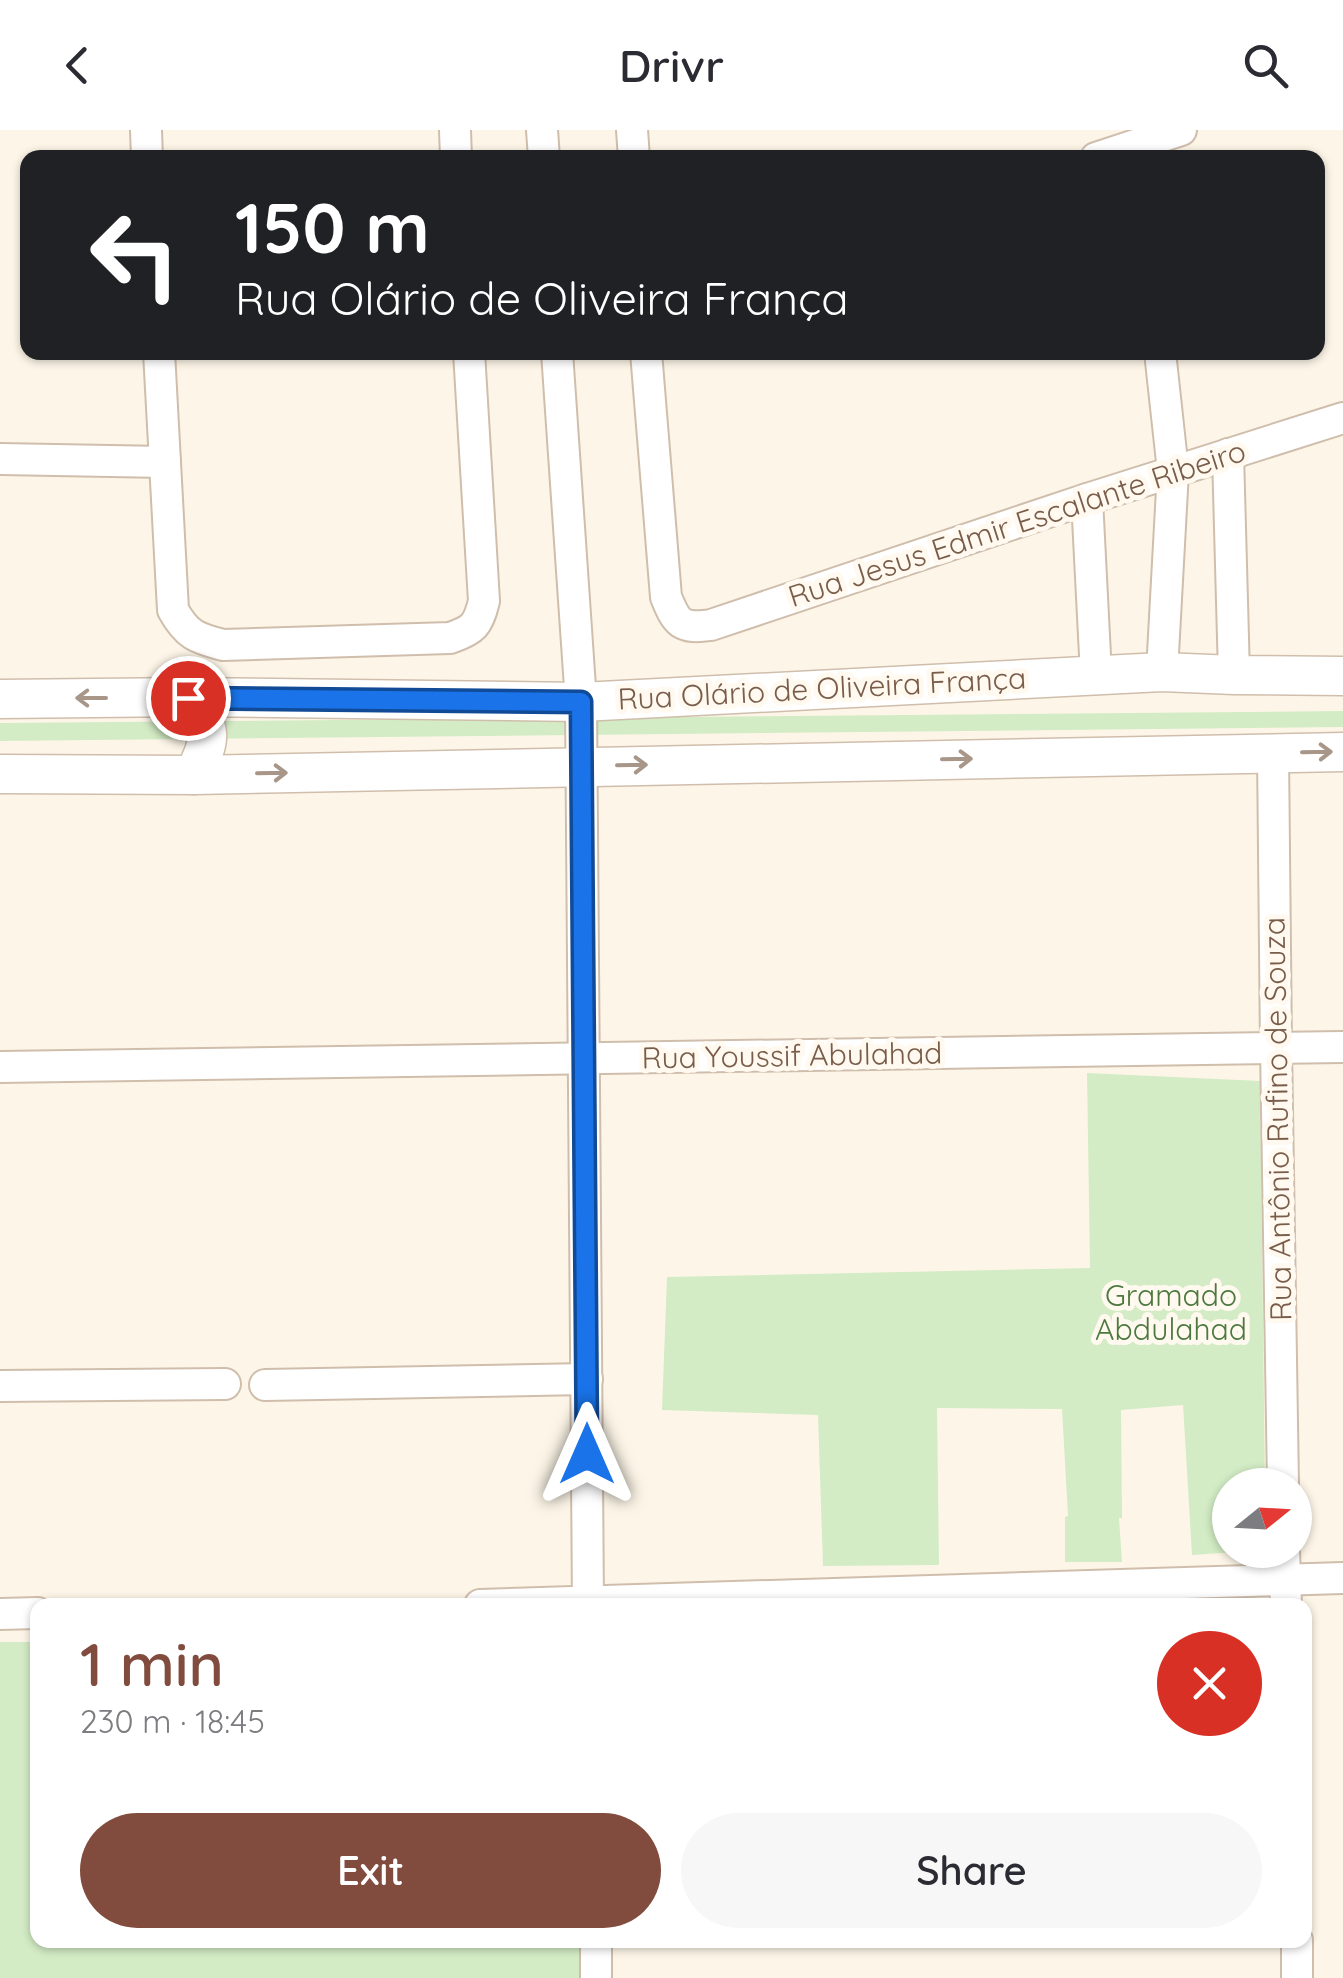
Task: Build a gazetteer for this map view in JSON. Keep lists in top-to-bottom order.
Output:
{
  "streets": {
    "street": [
      "Rua Jesus Edmir Escalante Ribeiro",
      "Rua Olário de Oliveira França",
      "Rua Youssif Abulahad",
      "Rua Antônio Rufino de Souza"
    ]
  },
  "crossings": [
    ["Rua Youssif Abulahad", "Rua Antônio Rufino de Souza"]
  ],
  "parks": ["Gramado Abdulahad"],
  "north": "right",
  "page": {
    "header": "Drivr",
    "turn": ["150 m", "Rua Olário de Oliveira França"],
    "heading": ["1 min", "230 m · 18:45"],
    "buttons": ["Exit", "Share"]
  }
}
